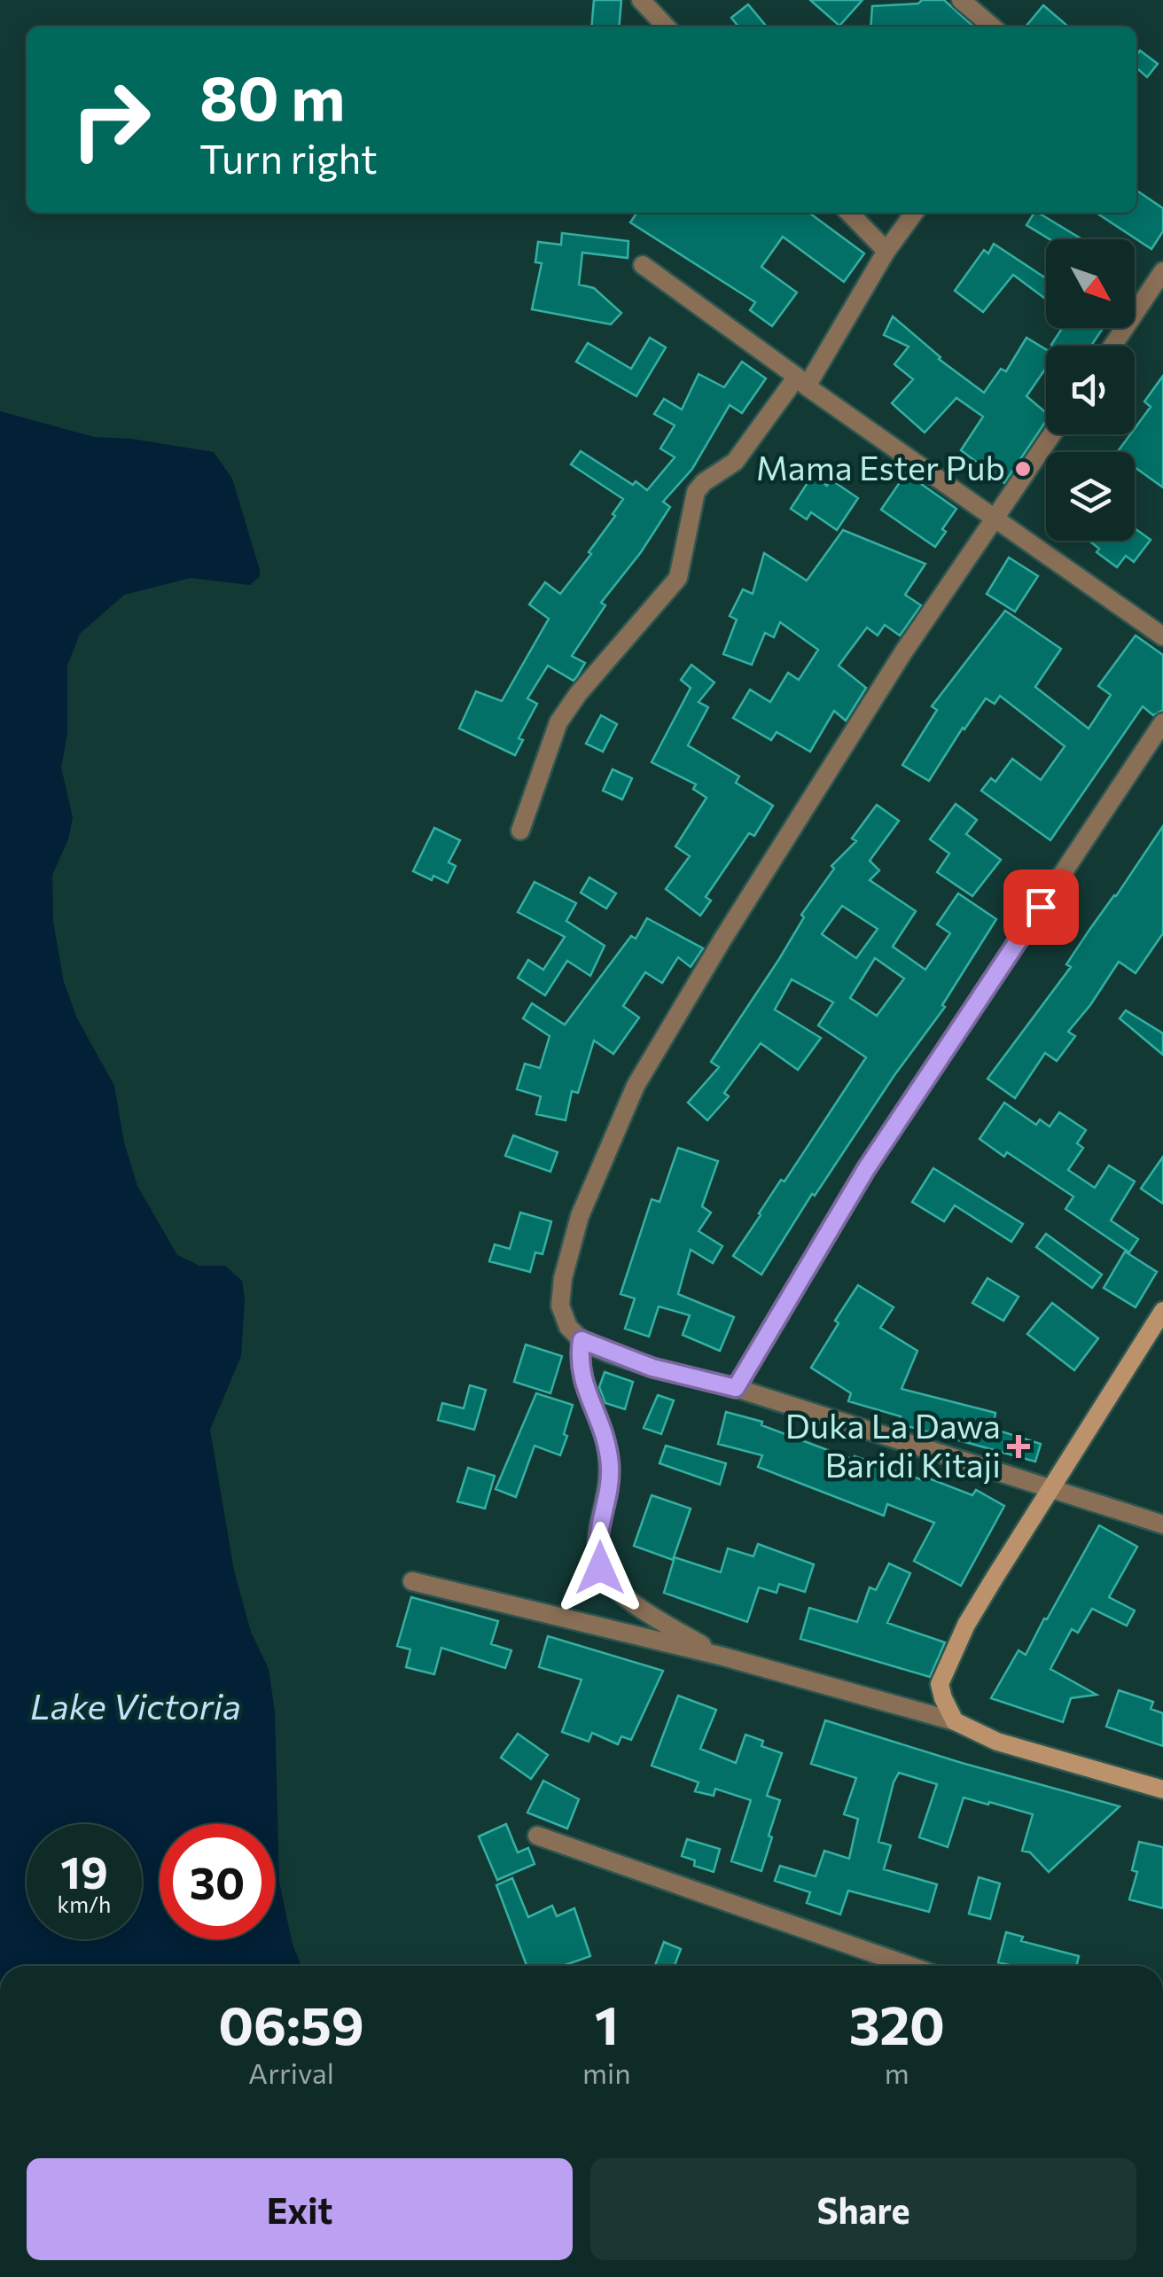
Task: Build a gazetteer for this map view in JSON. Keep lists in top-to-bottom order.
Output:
{
  "water": ["Lake Victoria"],
  "places": {
    "other": ["Mama Ester Pub"],
    "health": ["Duka La Dawa Baridi Kitaji"]
  },
  "north": "bottom right",
  "page": {
    "turn": ["80 m", "Turn right"],
    "speed": "19 km/h",
    "limit": "30",
    "eta": [
      "06:59",
      "Arrival",
      "1",
      "min",
      "320",
      "m"
    ],
    "buttons": ["Exit", "Share"]
  }
}
